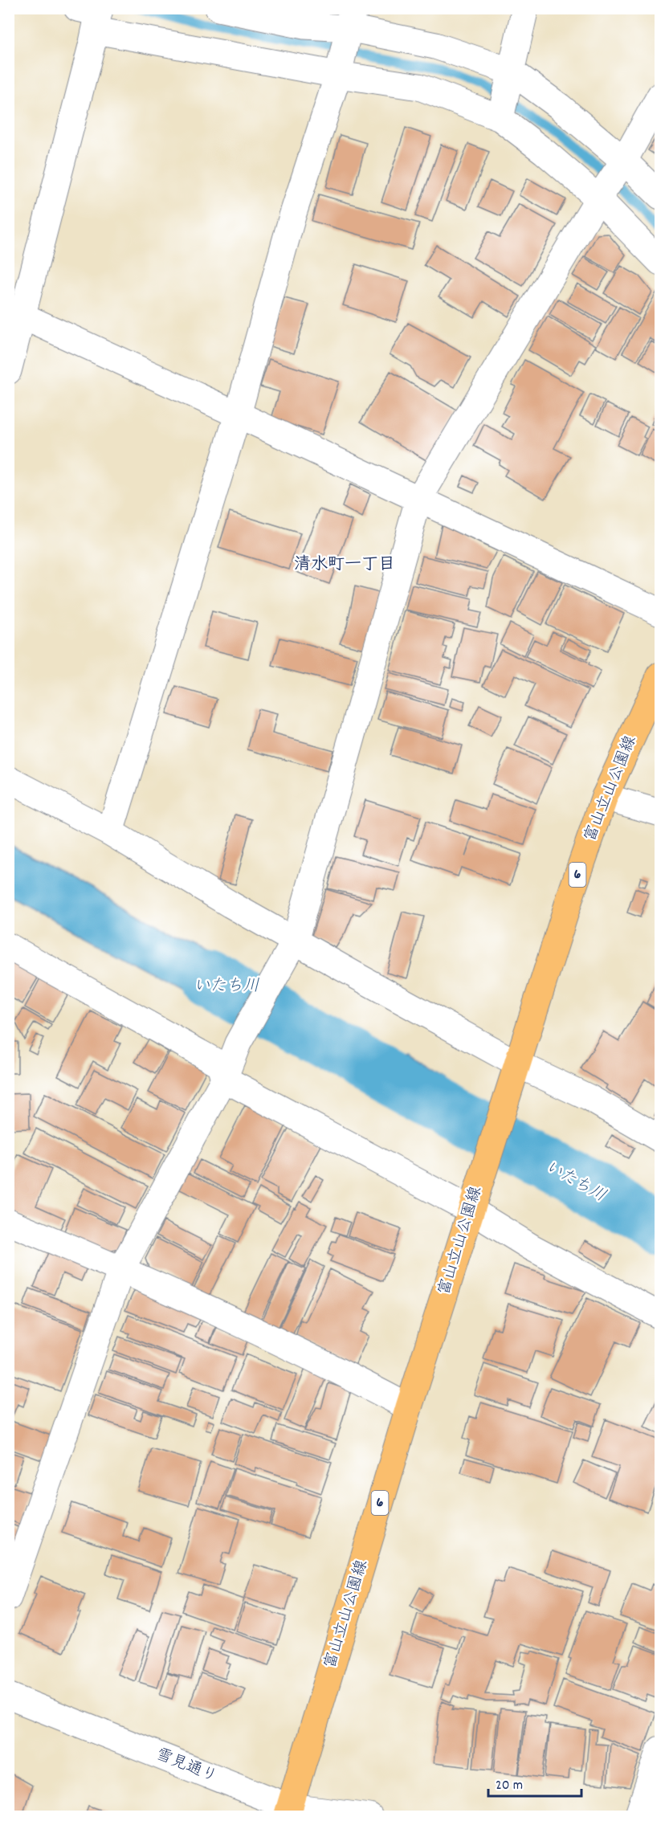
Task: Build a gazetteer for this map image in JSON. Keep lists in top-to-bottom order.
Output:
{
  "streets": {
    "main road": ["富山立山公園線", "6"],
    "street": ["雪見通り"]
  },
  "crossings": [
    ["富山立山公園線", "雪見通り"]
  ],
  "districts": ["清水町一丁目"],
  "water": ["いたち川"],
  "scale_bar": "20 m"
}
